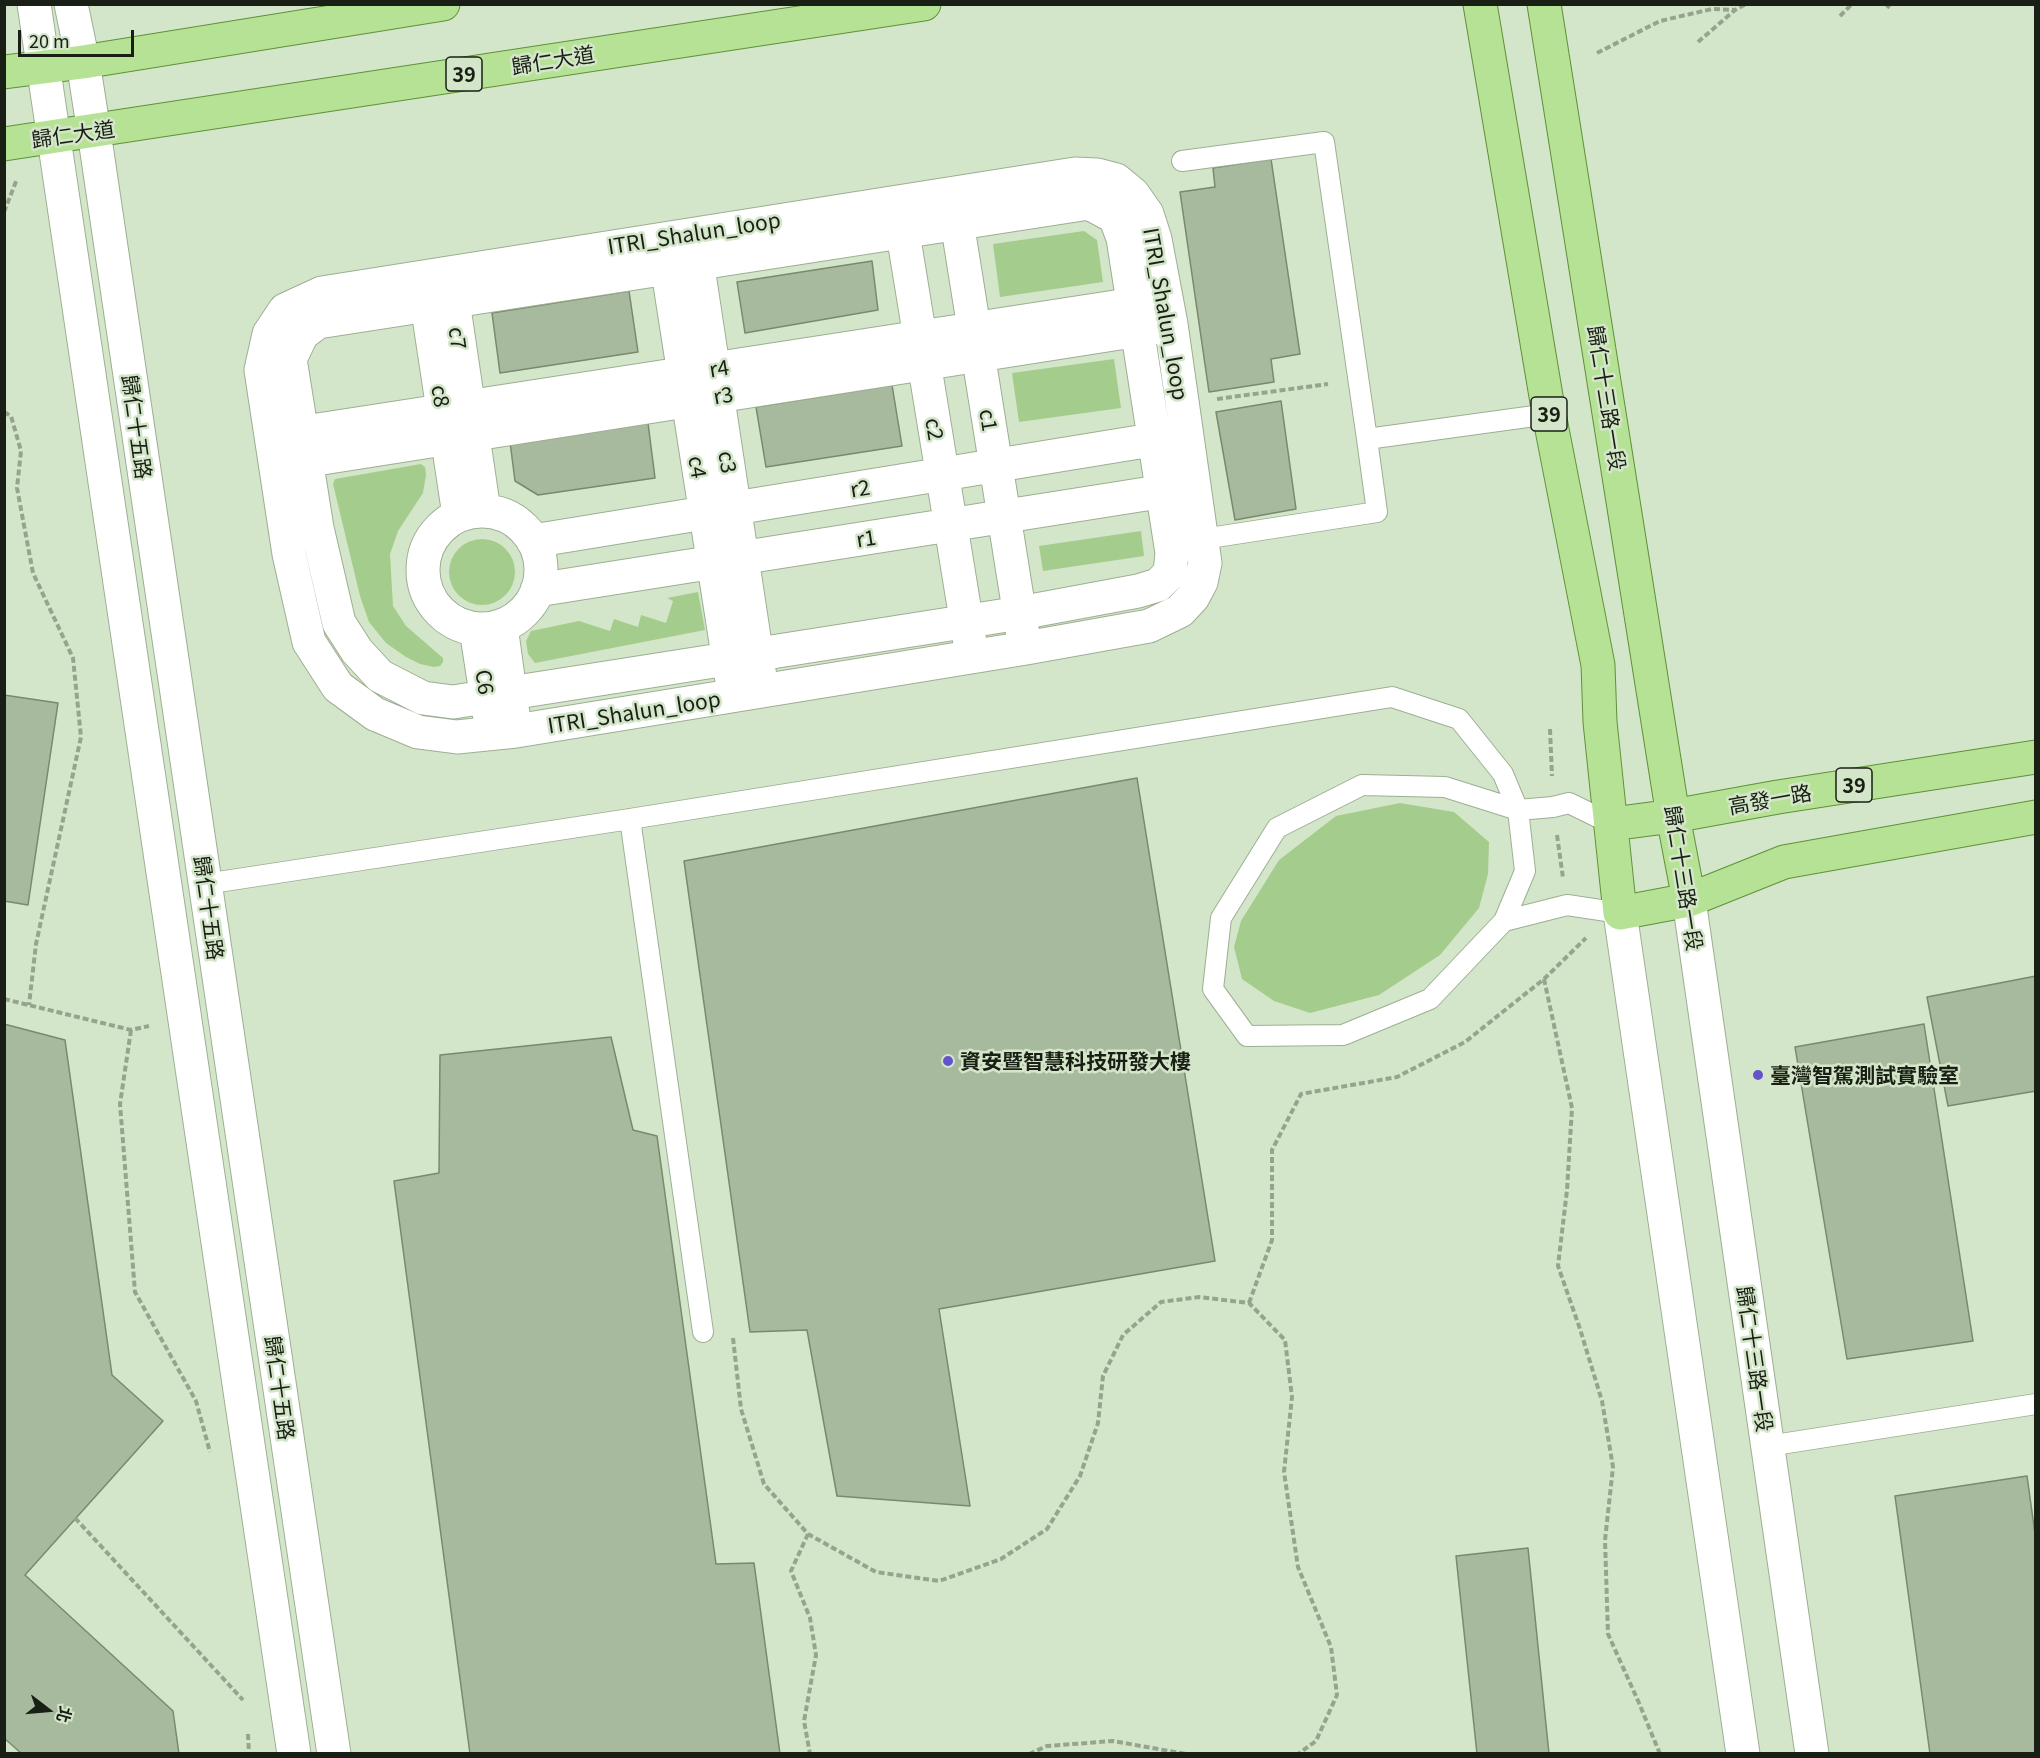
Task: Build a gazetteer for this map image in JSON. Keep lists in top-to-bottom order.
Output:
{
  "streets": {
    "main road": [
      "歸仁大道",
      "39",
      "歸仁十三路一段",
      "高發一路"
    ],
    "street": [
      "ITRI_Shalun_loop",
      "r3",
      "c8",
      "c1",
      "歸仁十五路",
      "c2",
      "c3",
      "r2",
      "r1"
    ]
  },
  "crossings": [
    ["歸仁大道", "歸仁十五路"],
    ["39", "高發一路"],
    ["ITRI_Shalun_loop", "r3"],
    ["ITRI_Shalun_loop", "c8"],
    ["ITRI_Shalun_loop", "c1"],
    ["ITRI_Shalun_loop", "c2"],
    ["ITRI_Shalun_loop", "c3"],
    ["ITRI_Shalun_loop", "r2"],
    ["ITRI_Shalun_loop", "r1"],
    ["r3", "c8"],
    ["r3", "c1"],
    ["r3", "c2"],
    ["r3", "c3"],
    ["歸仁十三路一段", "高發一路"],
    ["c1", "r2"],
    ["c1", "r1"],
    ["c2", "r2"],
    ["c2", "r1"],
    ["c3", "r2"],
    ["r2", "r1"]
  ],
  "places": ["資安暨智慧科技研發大樓", "臺灣智駕測試實驗室"],
  "scale_bar": "20 m",
  "north": "right"
}
